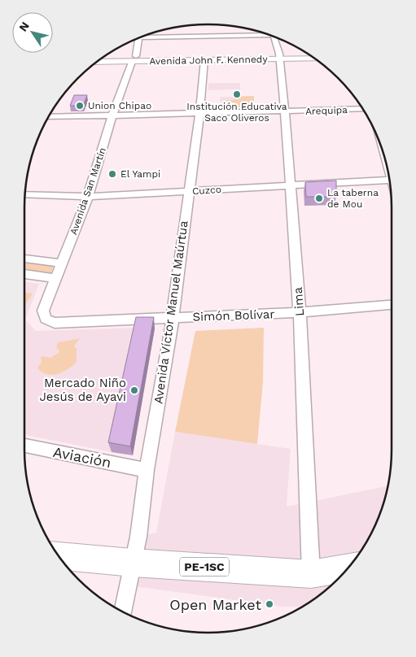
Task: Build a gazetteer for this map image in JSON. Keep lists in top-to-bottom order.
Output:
{
  "streets": {
    "main road": ["PE-1SC"],
    "street": [
      "Avenida John F. Kennedy",
      "Arequipa",
      "Cuzco",
      "Avenida San Martín",
      "Lima",
      "Avenida Víctor Manuel Maúrtua",
      "Simón Bolívar",
      "Aviación"
    ]
  },
  "crossings": [
    ["Avenida John F. Kennedy", "Avenida San Martín"],
    ["Avenida John F. Kennedy", "Lima"],
    ["Avenida John F. Kennedy", "Avenida Víctor Manuel Maúrtua"],
    ["Arequipa", "Avenida San Martín"],
    ["Arequipa", "Lima"],
    ["Arequipa", "Avenida Víctor Manuel Maúrtua"],
    ["Cuzco", "Avenida San Martín"],
    ["Cuzco", "Lima"],
    ["Cuzco", "Avenida Víctor Manuel Maúrtua"],
    ["Avenida San Martín", "Simón Bolívar"],
    ["Lima", "Simón Bolívar"],
    ["Lima", "PE-1SC"],
    ["Avenida Víctor Manuel Maúrtua", "Simón Bolívar"],
    ["Avenida Víctor Manuel Maúrtua", "Aviación"],
    ["Avenida Víctor Manuel Maúrtua", "PE-1SC"]
  ],
  "places": [
    "Institución Educativa Saco Oliveros",
    "Union Chipao",
    "El Yampi",
    "La taberna de Mou",
    "Mercado Niño Jesús de Ayavi",
    "Open Market"
  ],
  "north": "top left"
}
